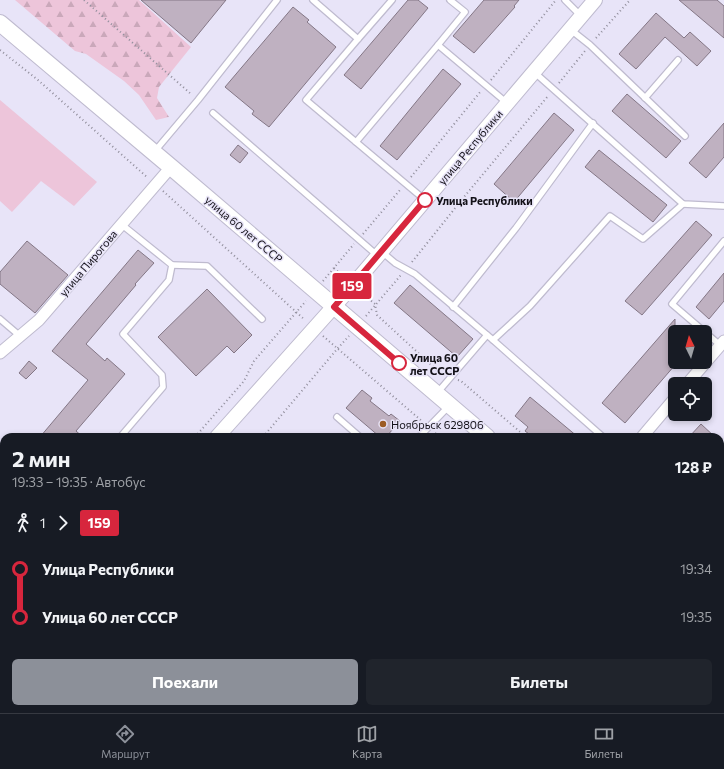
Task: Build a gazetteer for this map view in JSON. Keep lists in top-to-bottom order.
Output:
{
  "streets": {
    "main road": ["улица 60 лет СССР"],
    "street": ["улица Республики", "улица Пирогова"]
  },
  "crossings": [
    ["улица Республики", "улица 60 лет СССР"],
    ["улица 60 лет СССР", "улица Пирогова"]
  ],
  "places": ["Улица Республики", "Улица 60 лет СССР", "Ноябрьск 629806"],
  "lines": ["bus line 159"],
  "north": "top",
  "page": {
    "on_map": "159",
    "heading": ["2 мин", "19:33 – 19:35 · Автобус", "128 ₽"],
    "legs": ["1", "159"],
    "list": [
      {
        "name": "Улица Республики",
        "value": "19:34"
      },
      {
        "name": "Улица 60 лет СССР",
        "value": "19:35"
      }
    ],
    "buttons": ["Поехали", "Билеты"],
    "tabs": ["Маршрут", "Карта", "Билеты"]
  }
}
